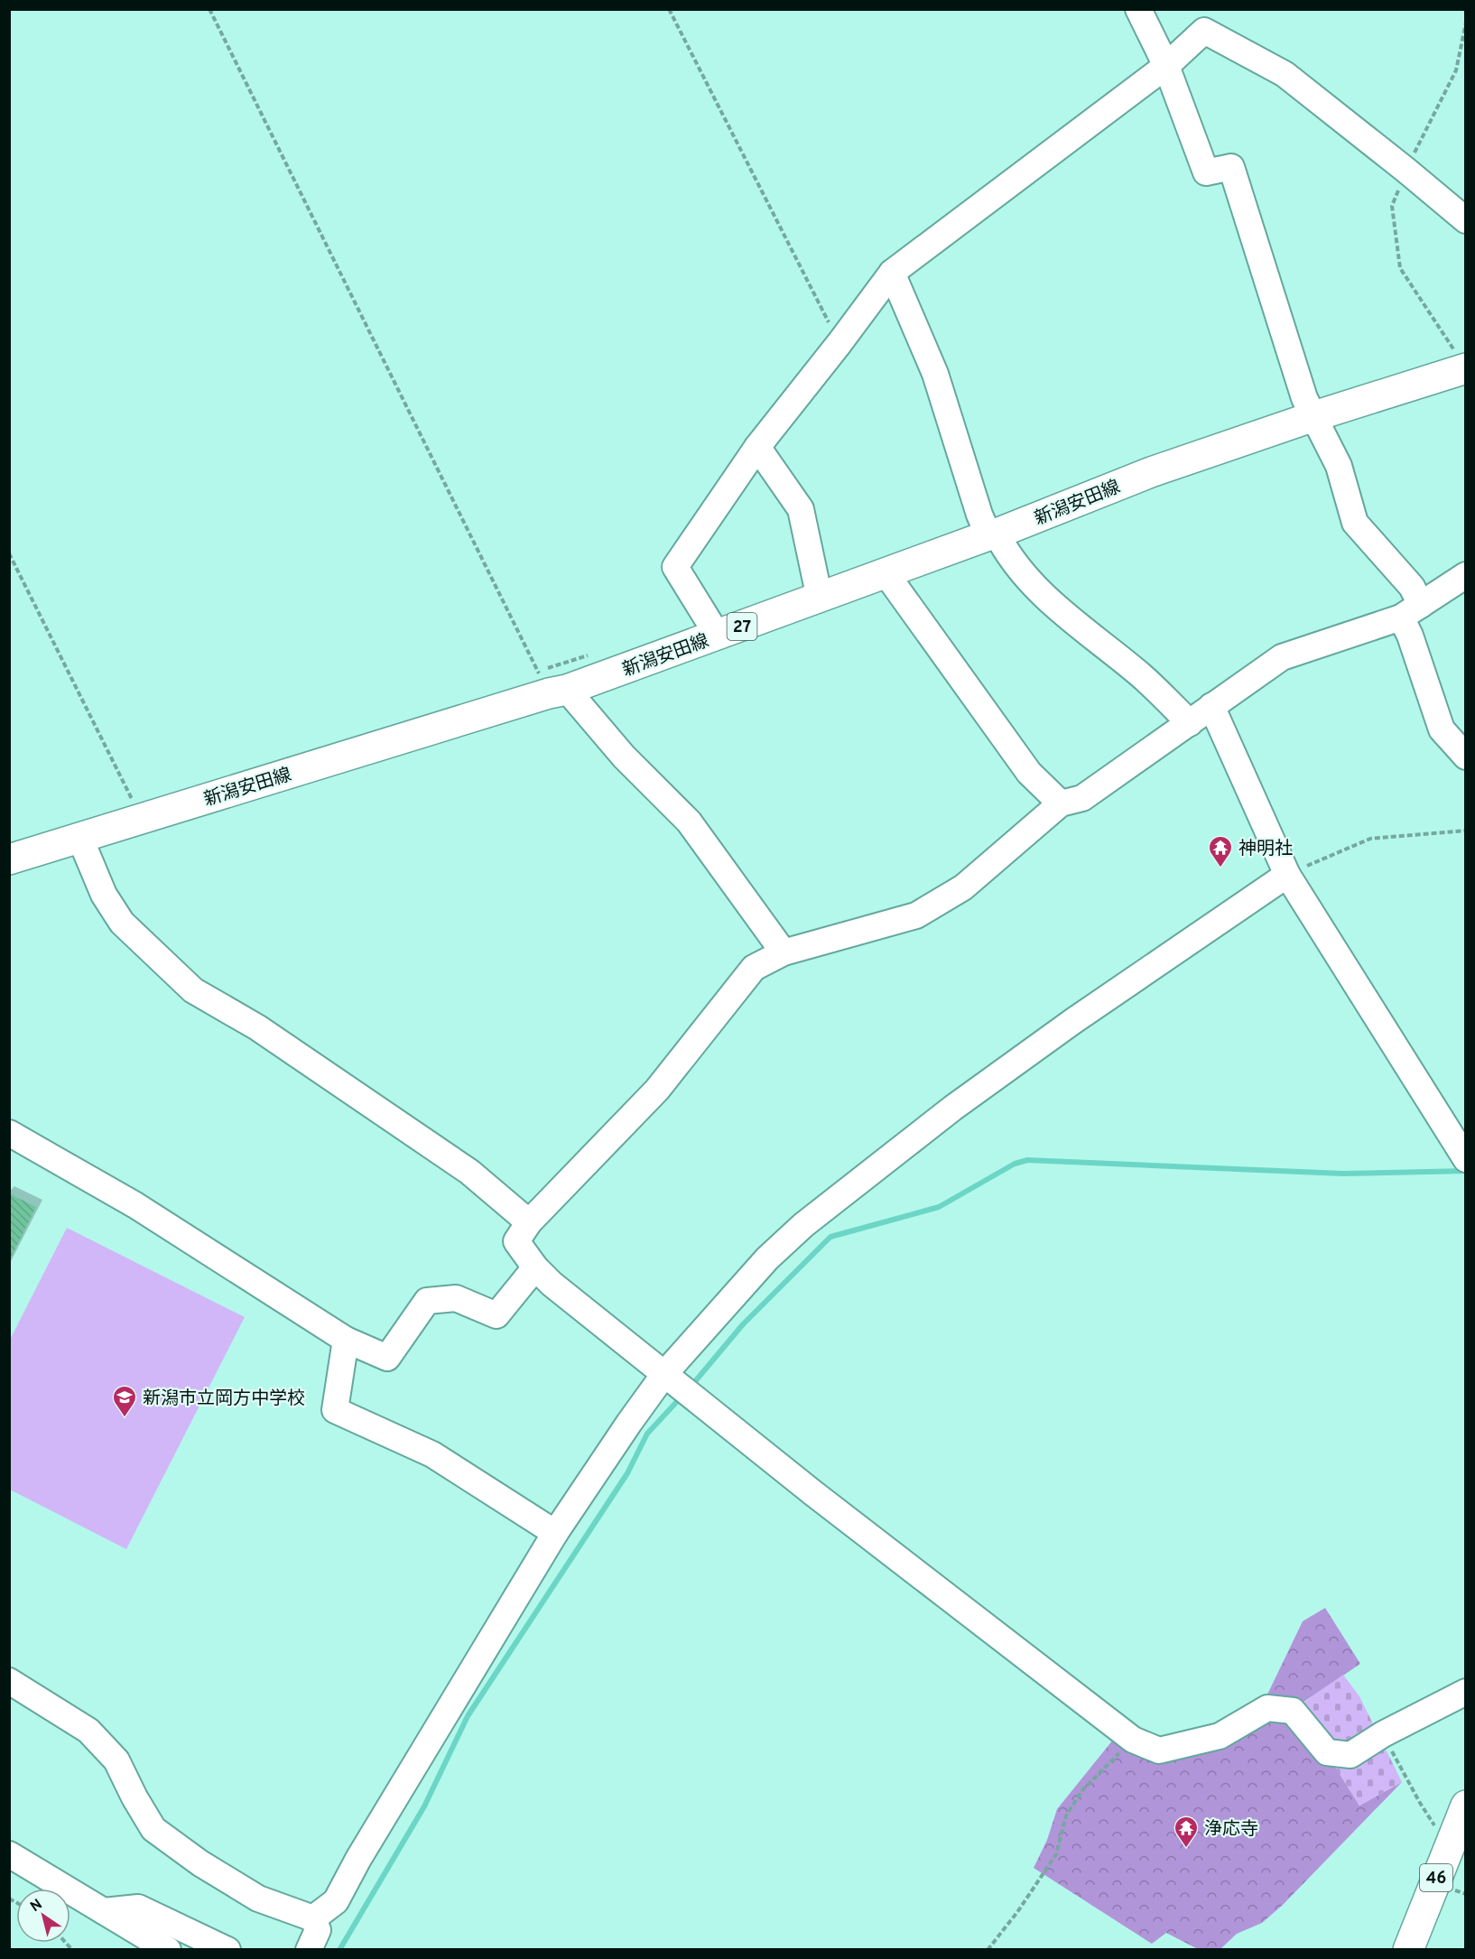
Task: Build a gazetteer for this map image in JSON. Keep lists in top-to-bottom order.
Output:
{
  "streets": {
    "main road": ["新潟安田線", "27", "46"]
  },
  "places": {
    "temple": ["神明社", "浄応寺"],
    "school or university": ["新潟市立岡方中学校"]
  },
  "north": "top left"
}
